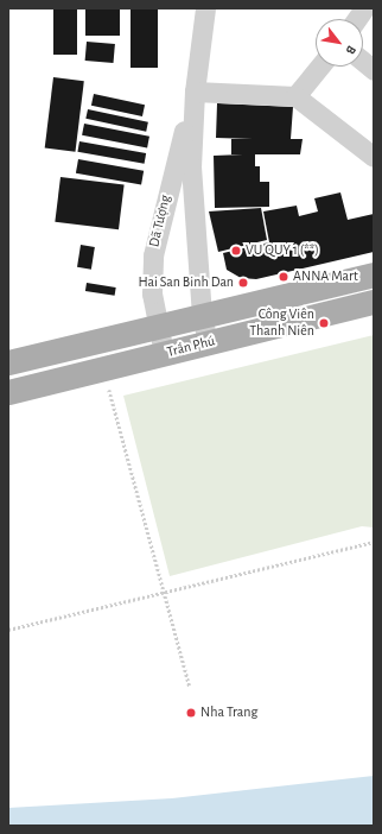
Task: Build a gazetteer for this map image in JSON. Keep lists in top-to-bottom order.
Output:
{
  "streets": {
    "main road": ["Trần Phú"],
    "street": ["Dã Tượng"]
  },
  "crossings": [
    ["Dã Tượng", "Trần Phú"]
  ],
  "places": [
    "VU QUY 1 (**)",
    "ANNA Mart",
    "Hai San Binh Dan",
    "Công Viên Thanh Niên",
    "Nha Trang"
  ],
  "north": "bottom right"
}
